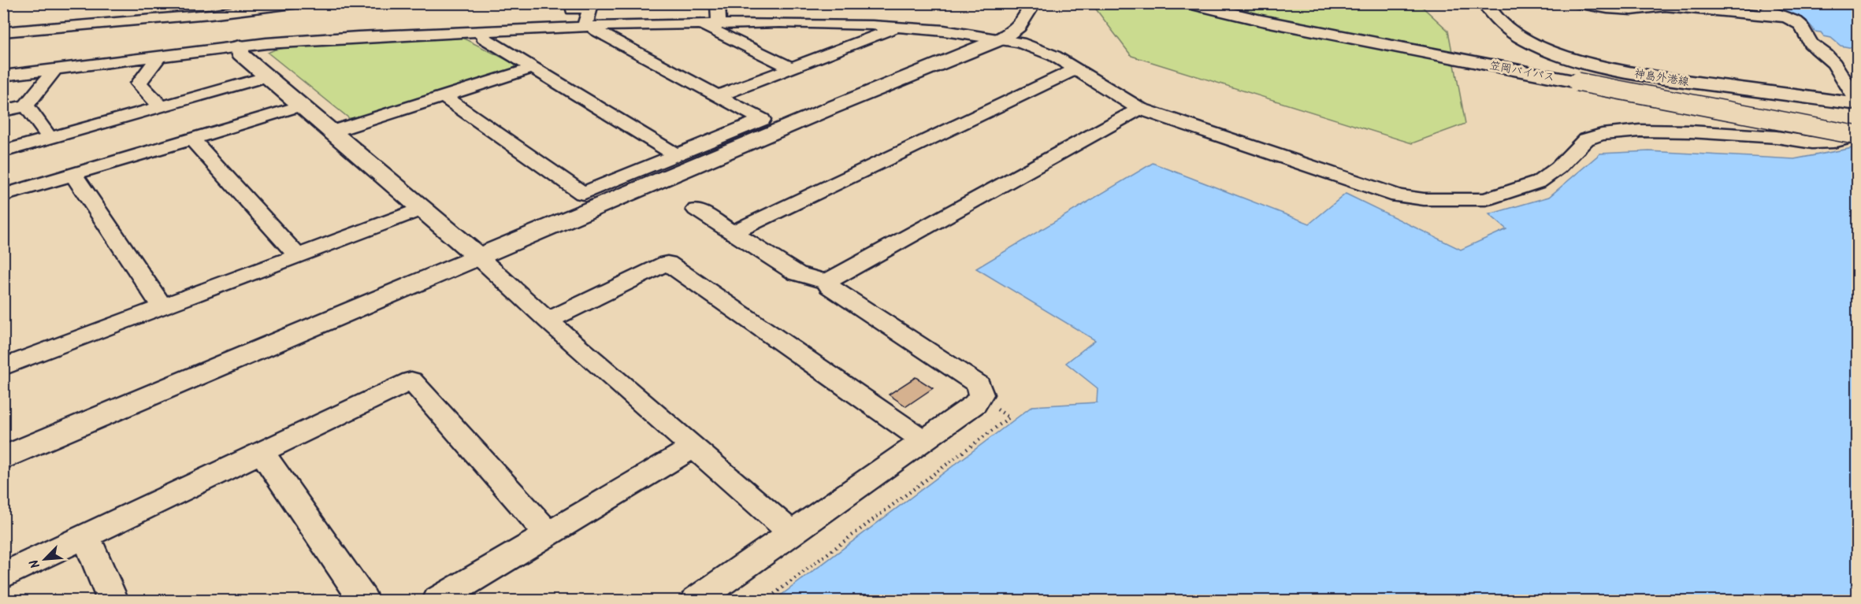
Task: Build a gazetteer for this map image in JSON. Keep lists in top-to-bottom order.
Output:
{
  "streets": {
    "main road": ["笠岡バイパス", "神島外港線"]
  },
  "north": "bottom left"
}
